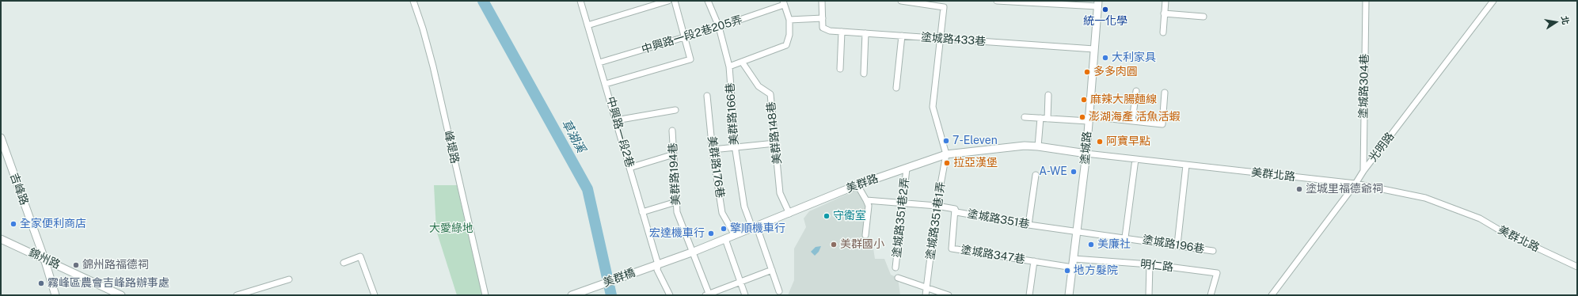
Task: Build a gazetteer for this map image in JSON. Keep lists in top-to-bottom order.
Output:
{
  "streets": {
    "street": [
      "中興路一段2巷205弄",
      "塗城路433巷",
      "塗城路304巷",
      "美群路166巷",
      "中興路一段2巷",
      "美群路148巷",
      "峰堤路",
      "光明路",
      "塗城路",
      "美群路176巷",
      "美群路194巷",
      "美群北路",
      "美群路",
      "吉峰路",
      "塗城路351巷2弄",
      "塗城路351巷",
      "塗城路351巷1弄",
      "塗城路196巷",
      "塗城路347巷",
      "錦州路",
      "明仁路",
      "美群橋"
    ]
  },
  "crossings": [
    ["中興路一段2巷205弄", "美群路166巷"],
    ["中興路一段2巷205弄", "中興路一段2巷"],
    ["塗城路433巷", "塗城路"],
    ["塗城路304巷", "光明路"],
    ["美群路166巷", "美群路"],
    ["中興路一段2巷", "美群路"],
    ["美群路148巷", "美群路"],
    ["光明路", "美群北路"],
    ["塗城路", "美群北路"],
    ["塗城路", "美群路"],
    ["塗城路", "塗城路351巷"],
    ["塗城路", "塗城路196巷"],
    ["塗城路", "塗城路347巷"],
    ["塗城路", "明仁路"],
    ["美群路176巷", "美群路"],
    ["美群路194巷", "美群路"],
    ["美群北路", "美群路"],
    ["美群路", "塗城路351巷2弄"],
    ["美群路", "塗城路351巷1弄"],
    ["美群路", "美群橋"],
    ["吉峰路", "錦州路"],
    ["塗城路351巷2弄", "塗城路351巷"],
    ["塗城路351巷", "塗城路351巷1弄"],
    ["塗城路351巷", "塗城路196巷"],
    ["塗城路351巷", "塗城路347巷"]
  ],
  "water": ["草湖溪"],
  "parks": ["大愛綠地"],
  "places": [
    "統一化學",
    "大利家具",
    "多多肉圓",
    "麻辣大腸麵線",
    "澎湖海產 活魚活蝦",
    "7-Eleven",
    "阿寶早點",
    "拉亞漢堡",
    "A-WE",
    "塗城里福德爺祠",
    "守衛室",
    "全家便利商店",
    "擎順機車行",
    "宏達機車行",
    "美群國小",
    "美廉社",
    "錦州路福德祠",
    "地方髮院",
    "霧峰區農會吉峰路辦事處"
  ],
  "north": "right"
}
